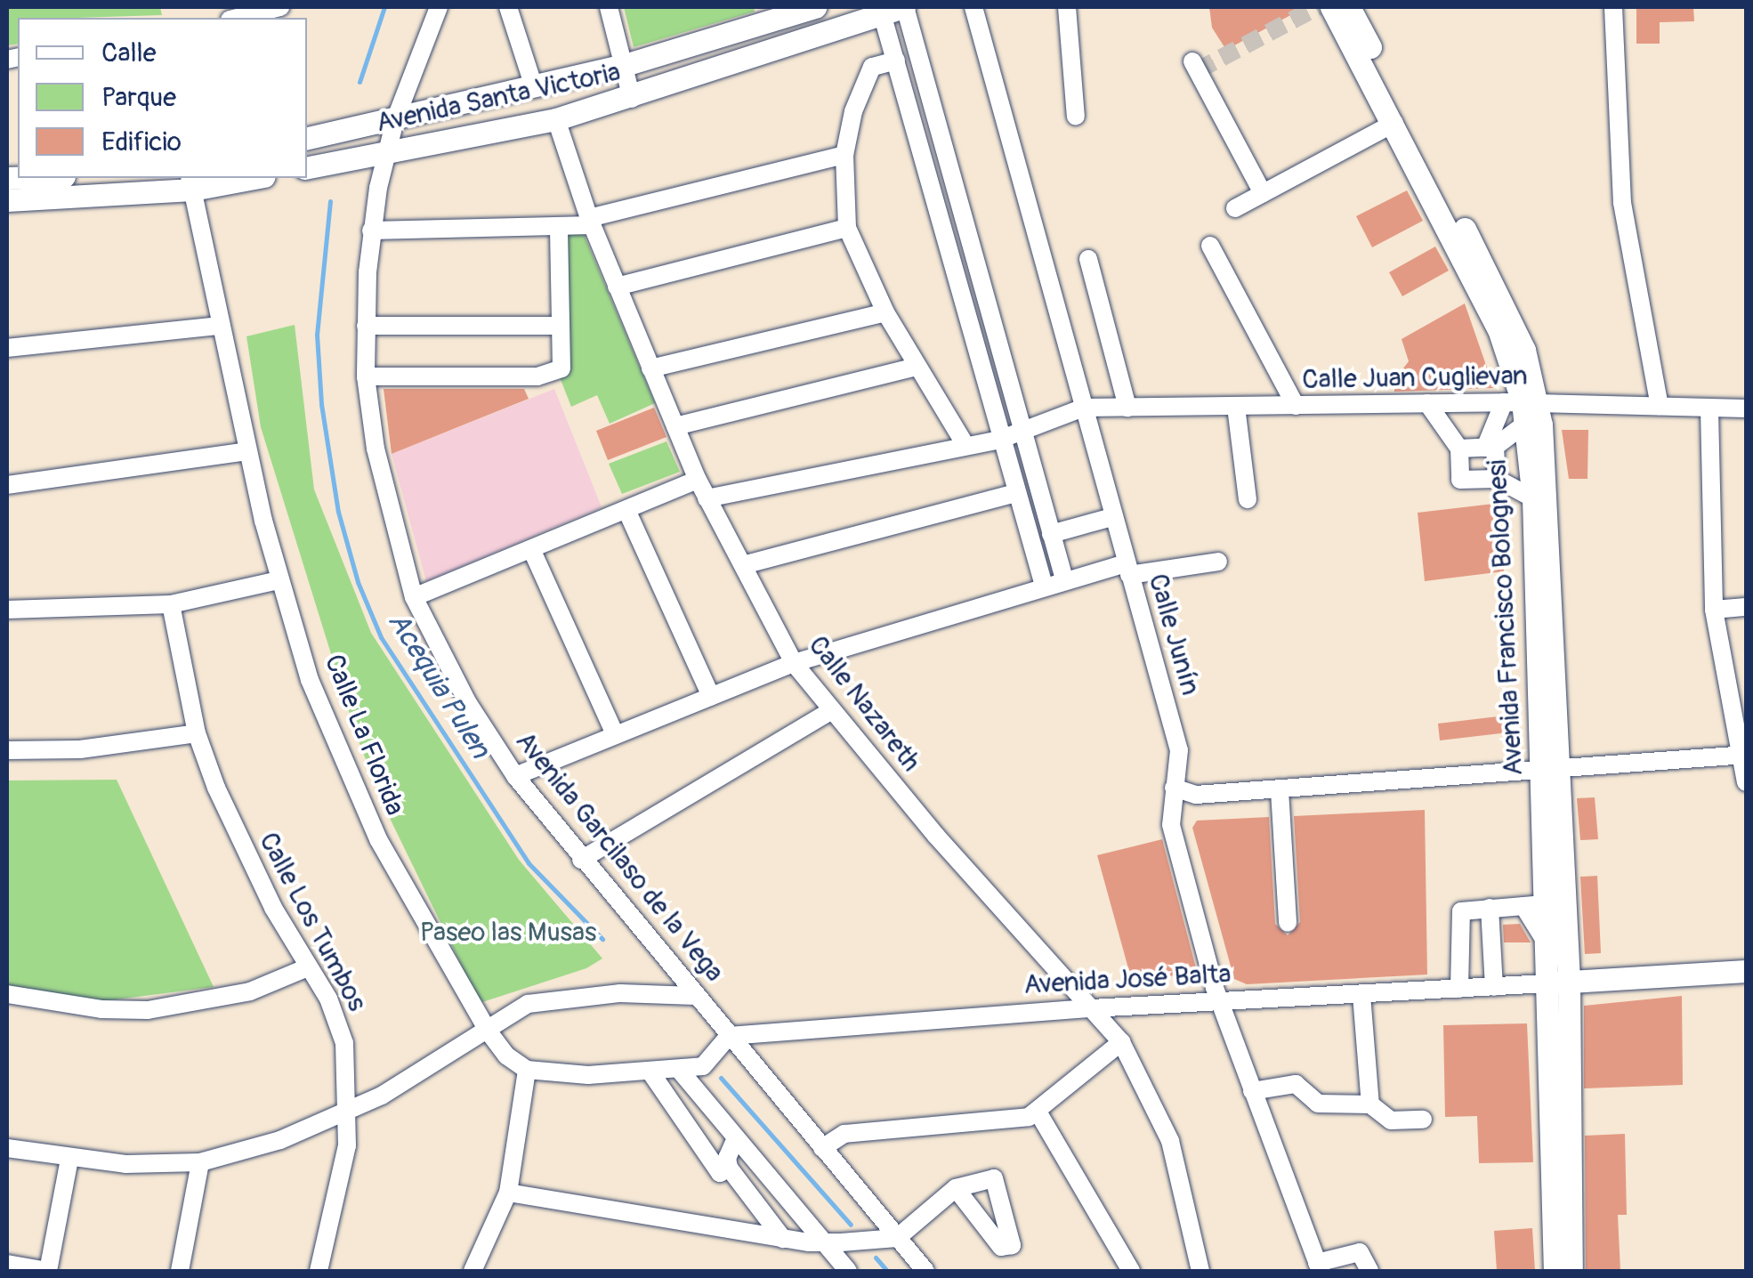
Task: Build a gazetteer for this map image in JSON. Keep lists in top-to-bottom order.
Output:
{
  "streets": {
    "main road": ["Avenida Santa Victoria", "Avenida Francisco Bolognesi", "Avenida José Balta"],
    "street": [
      "Calle Juan Cuglievan",
      "Calle Junín",
      "Calle Nazareth",
      "Calle La Florida",
      "Avenida Garcilaso de la Vega",
      "Calle Los Tumbos"
    ]
  },
  "crossings": [
    ["Avenida Santa Victoria", "Calle Nazareth"],
    ["Avenida Santa Victoria", "Avenida Garcilaso de la Vega"],
    ["Calle Juan Cuglievan", "Avenida Francisco Bolognesi"],
    ["Calle Juan Cuglievan", "Calle Junín"],
    ["Avenida Francisco Bolognesi", "Avenida José Balta"],
    ["Calle Junín", "Avenida José Balta"],
    ["Calle Nazareth", "Avenida José Balta"],
    ["Avenida Garcilaso de la Vega", "Avenida José Balta"]
  ],
  "water": ["Acequia Pulen"],
  "parks": ["Paseo las Musas"],
  "legend": ["Calle", "Parque", "Edificio"]
}
